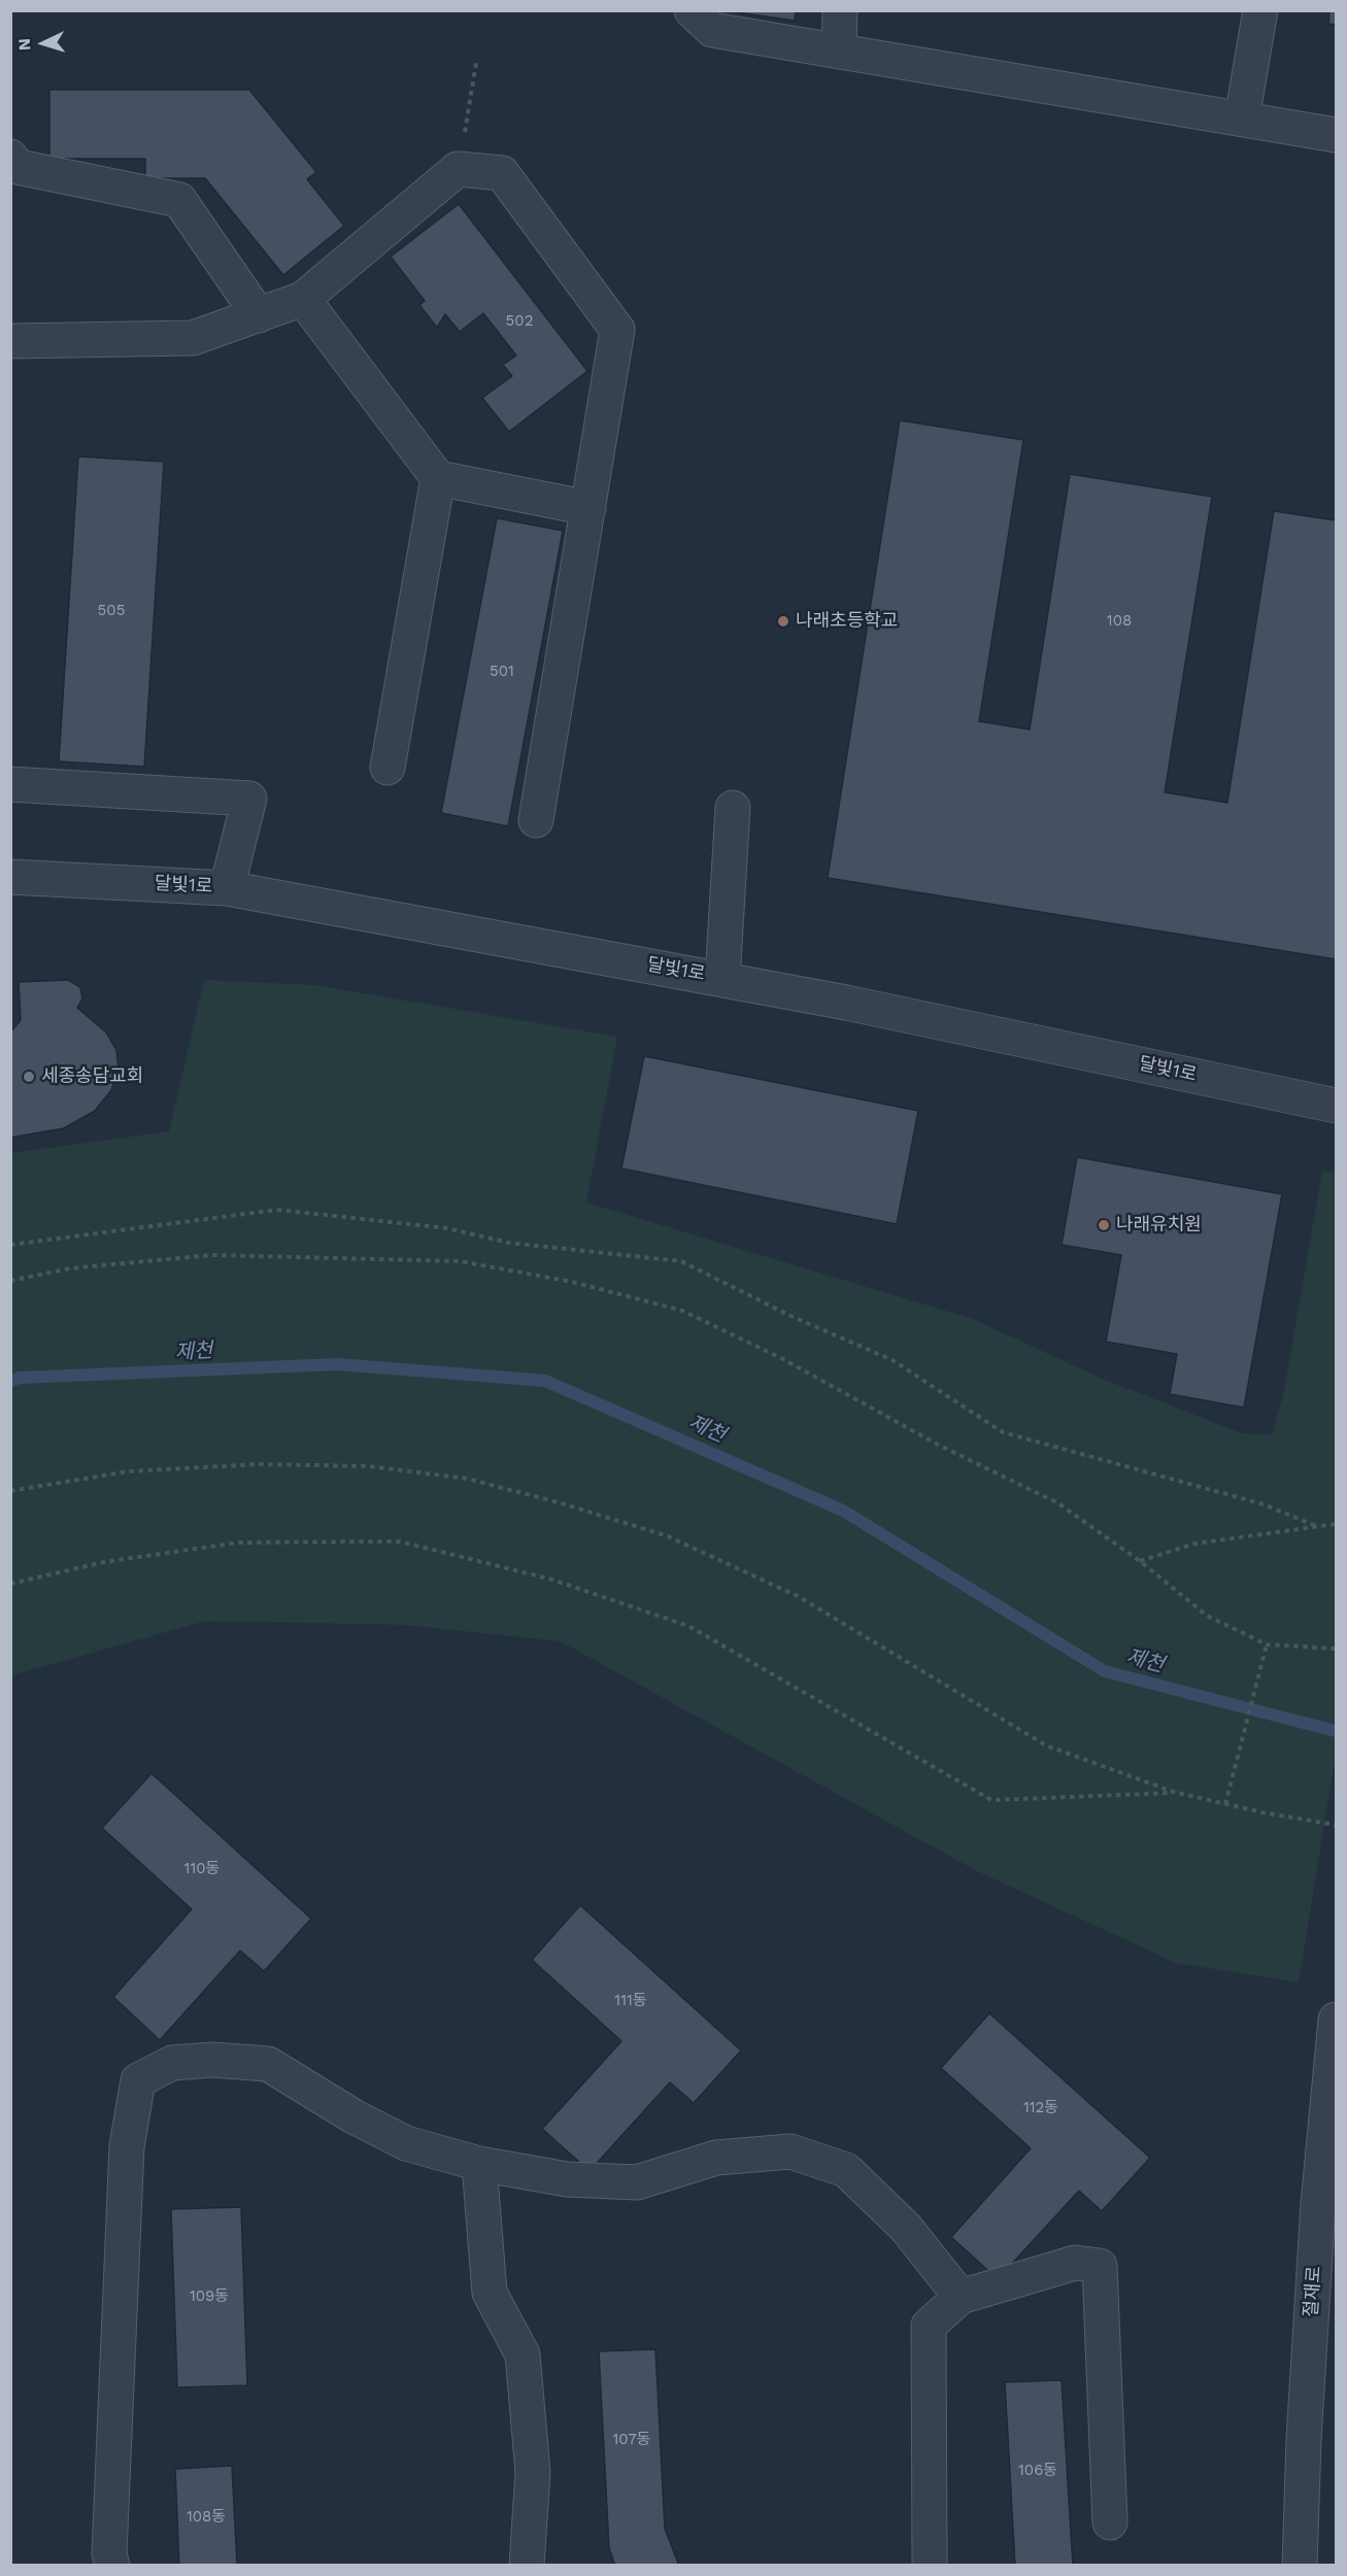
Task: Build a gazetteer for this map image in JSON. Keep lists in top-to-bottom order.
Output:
{
  "streets": {
    "street": ["달빛1로", "절재로"]
  },
  "water": ["제천"],
  "places": ["나래초등학교", "세종송담교회", "나래유치원"],
  "house_numbers": [
    "502",
    "505",
    "108",
    "501",
    "110동",
    "111동",
    "112동",
    "109동",
    "107동",
    "106동",
    "108동"
  ],
  "north": "left"
}
